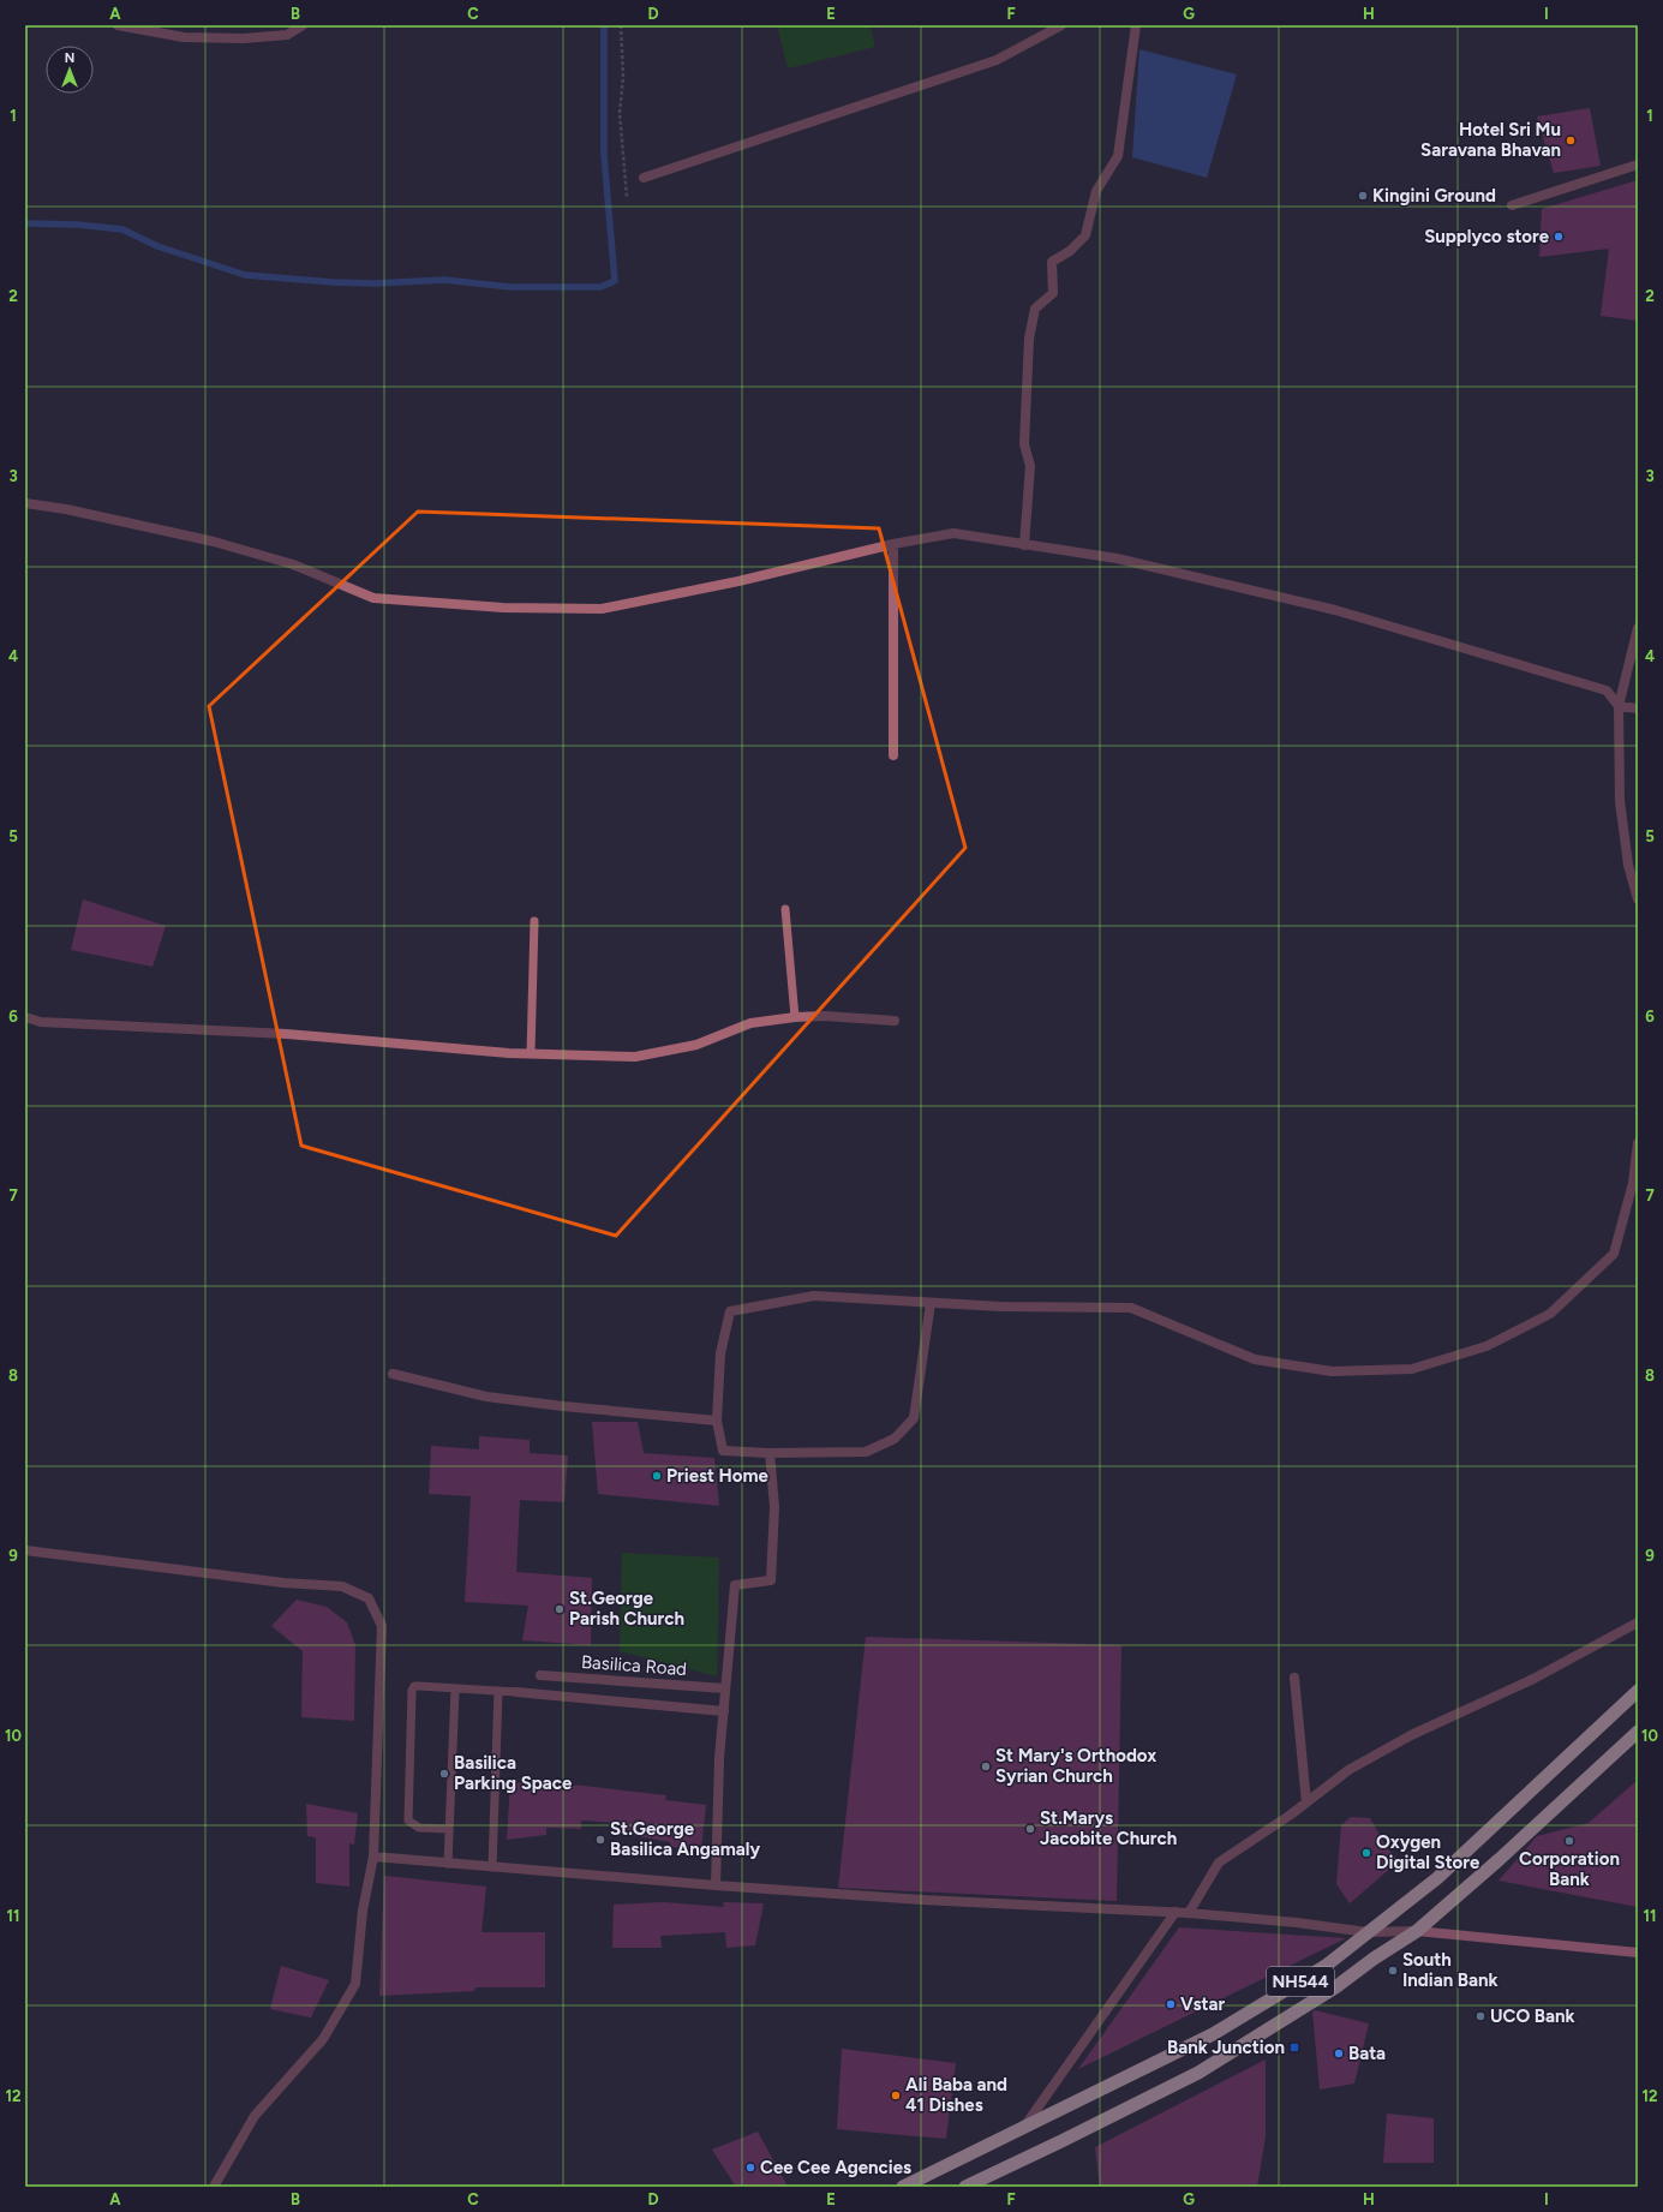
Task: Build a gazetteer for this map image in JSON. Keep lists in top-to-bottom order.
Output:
{
  "streets": {
    "highway": ["NH544"],
    "street": ["Basilica Road"]
  },
  "places": {
    "other": [
      "Hotel Sri Mu Saravana Bhavan",
      "Kingini Ground",
      "Supplyco store",
      "Priest Home",
      "St.George Parish Church",
      "St Mary's Orthodox Syrian Church",
      "Basilica Parking Space",
      "St.Marys Jacobite Church",
      "St.George Basilica Angamaly",
      "Corporation Bank",
      "Oxygen Digital Store",
      "South Indian Bank",
      "Vstar",
      "UCO Bank",
      "Bata",
      "Ali Baba and 41 Dishes",
      "Cee Cee Agencies"
    ],
    "transit": ["Bank Junction"]
  },
  "north": "top",
  "grid": {
    "columns": [
      "A",
      "B",
      "C",
      "D",
      "E",
      "F",
      "G",
      "H",
      "I"
    ],
    "rows": [
      "1",
      "2",
      "3",
      "4",
      "5",
      "6",
      "7",
      "8",
      "9",
      "10",
      "11",
      "12"
    ]
  }
}
